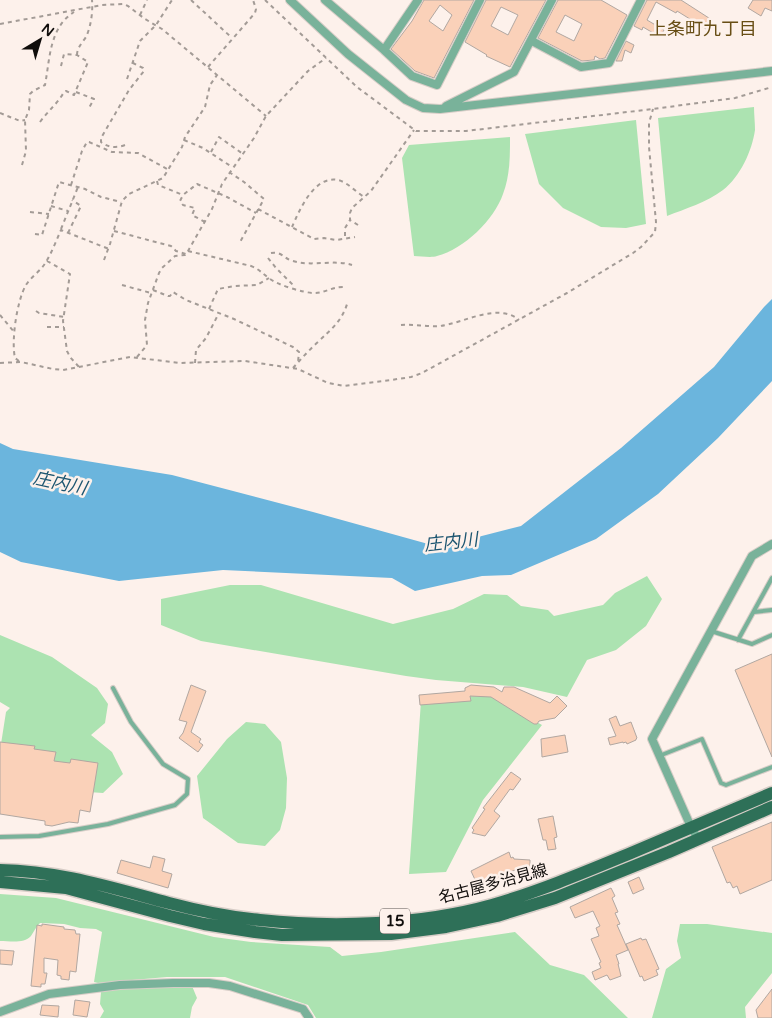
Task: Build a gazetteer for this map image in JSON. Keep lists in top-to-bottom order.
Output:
{
  "streets": {
    "main road": ["名古屋多治見線", "15"]
  },
  "districts": ["上条町九丁目"],
  "water": ["庄内川"],
  "north": "top right"
}
